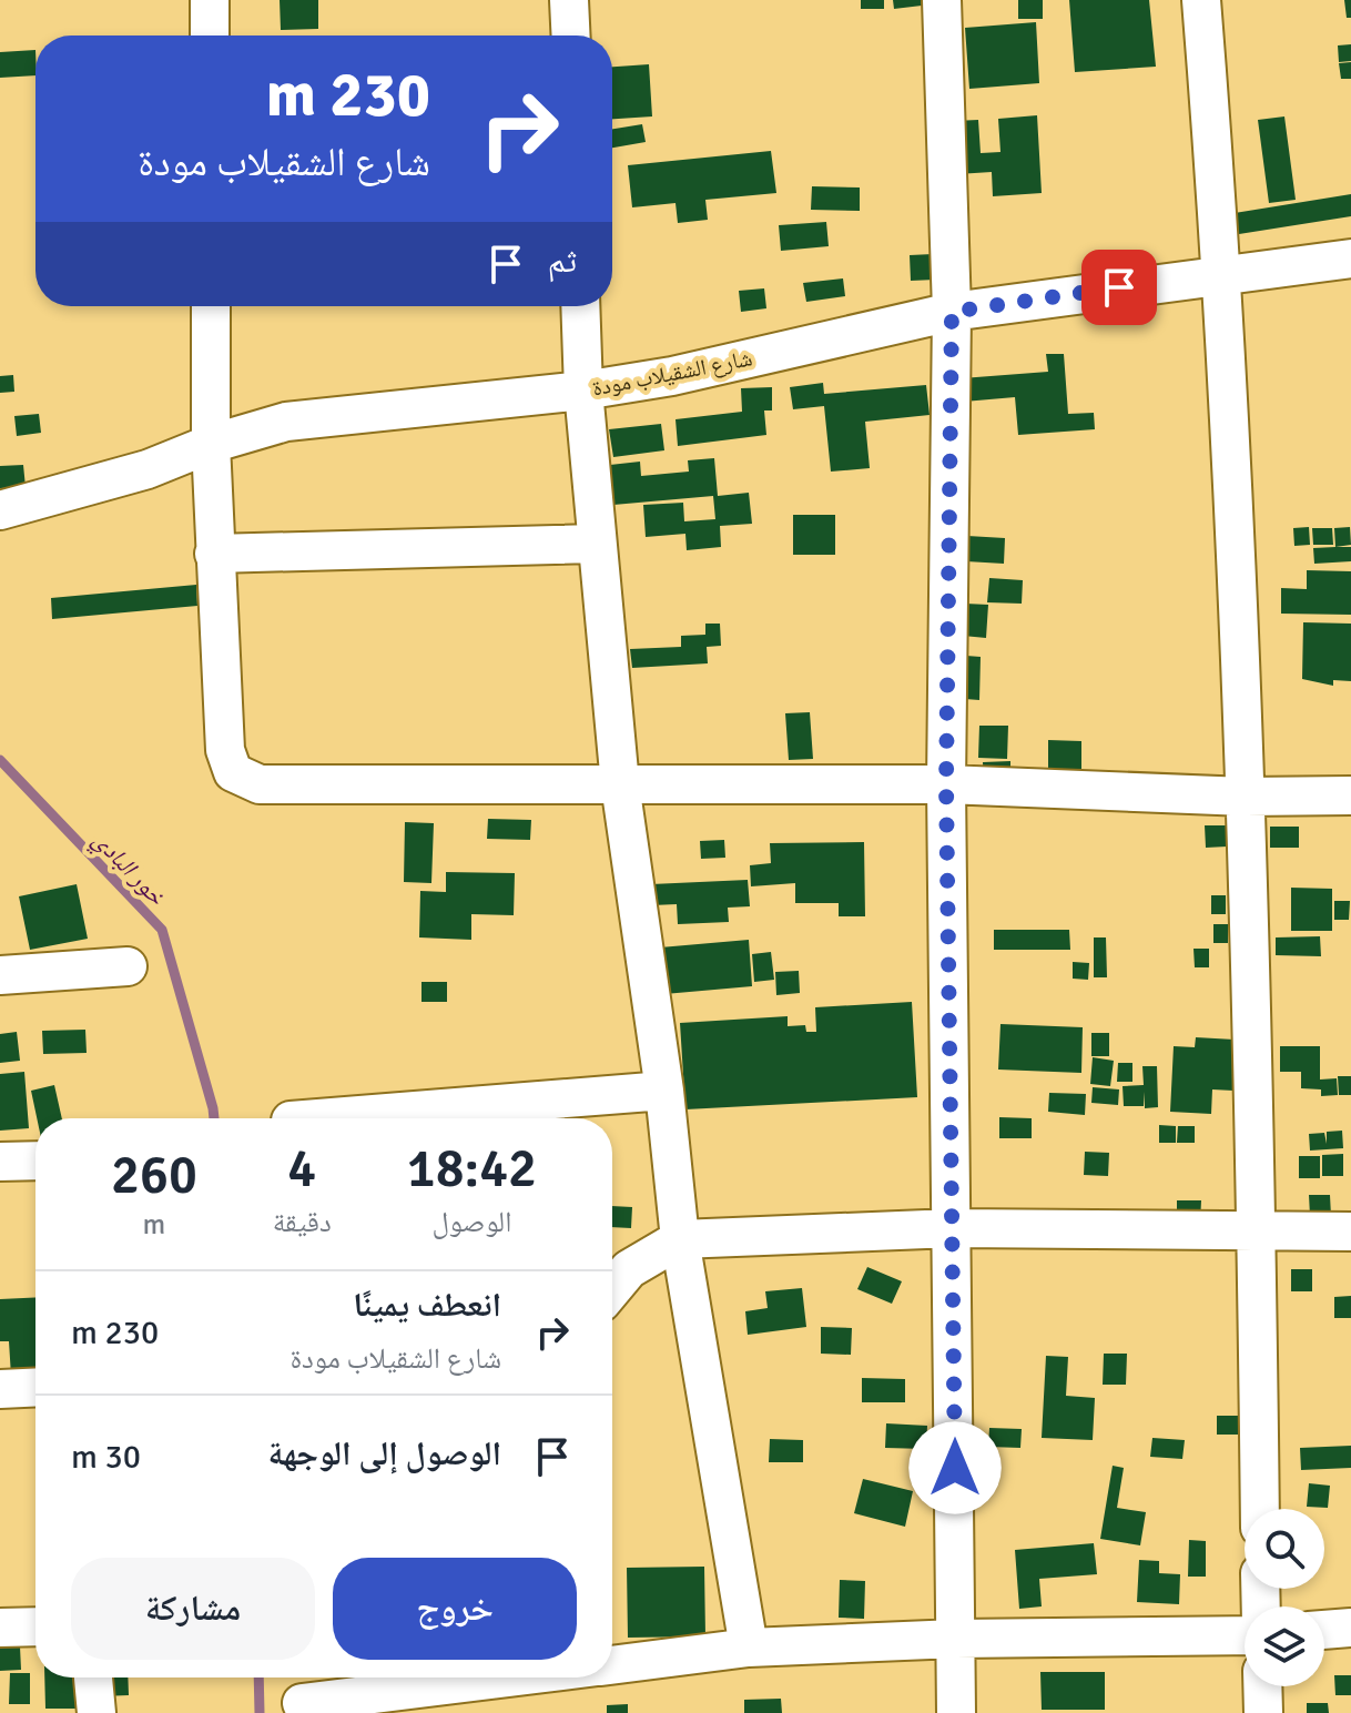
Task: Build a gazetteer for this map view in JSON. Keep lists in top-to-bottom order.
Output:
{
  "streets": {
    "street": ["شارع الشقيلاب مودة"]
  },
  "water": ["خور البادي"],
  "page": {
    "turn": ["230 m", "شارع الشقيلاب مودة"],
    "then": "ثم",
    "eta": [
      "18:42",
      "الوصول",
      "4",
      "دقيقة",
      "260",
      "m"
    ],
    "list": [
      {
        "name": "انعطف يمينًا",
        "note": "شارع الشقيلاب مودة",
        "value": "230 m"
      },
      {
        "name": "الوصول إلى الوجهة",
        "value": "30 m"
      }
    ],
    "buttons": ["خروج", "مشاركة"]
  }
}
